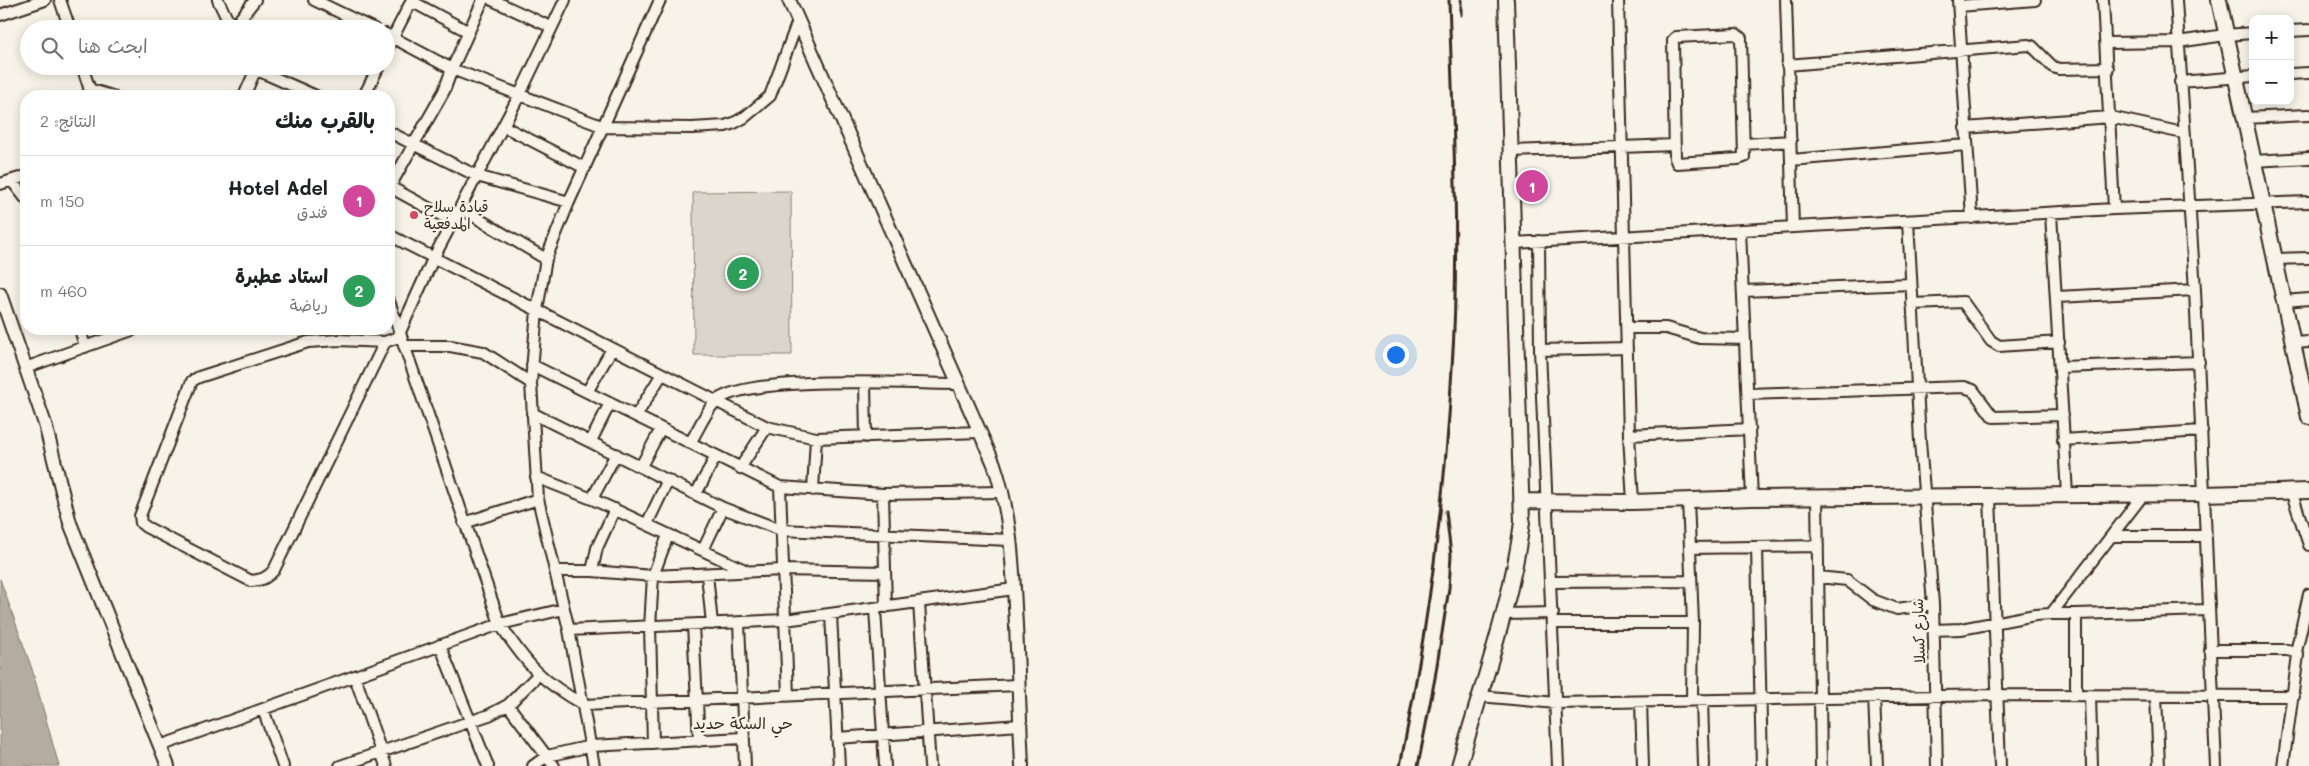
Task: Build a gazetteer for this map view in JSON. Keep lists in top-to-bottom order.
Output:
{
  "streets": {
    "street": ["شارع كسلا"]
  },
  "districts": ["حي السكة حديد"],
  "places": ["قيادة سلاح المدفعية"],
  "page": {
    "map_buttons": ["+", "−"],
    "search": "ابحث هنا",
    "heading": ["بالقرب منك", "النتائج: 2"],
    "list": [
      {
        "mark": "1",
        "name": "Hotel Adel",
        "note": "فندق",
        "value": "150 m"
      },
      {
        "mark": "2",
        "name": "استاد عطبرة",
        "note": "رياضة",
        "value": "460 m"
      }
    ],
    "pins": ["1", "2"]
  }
}
